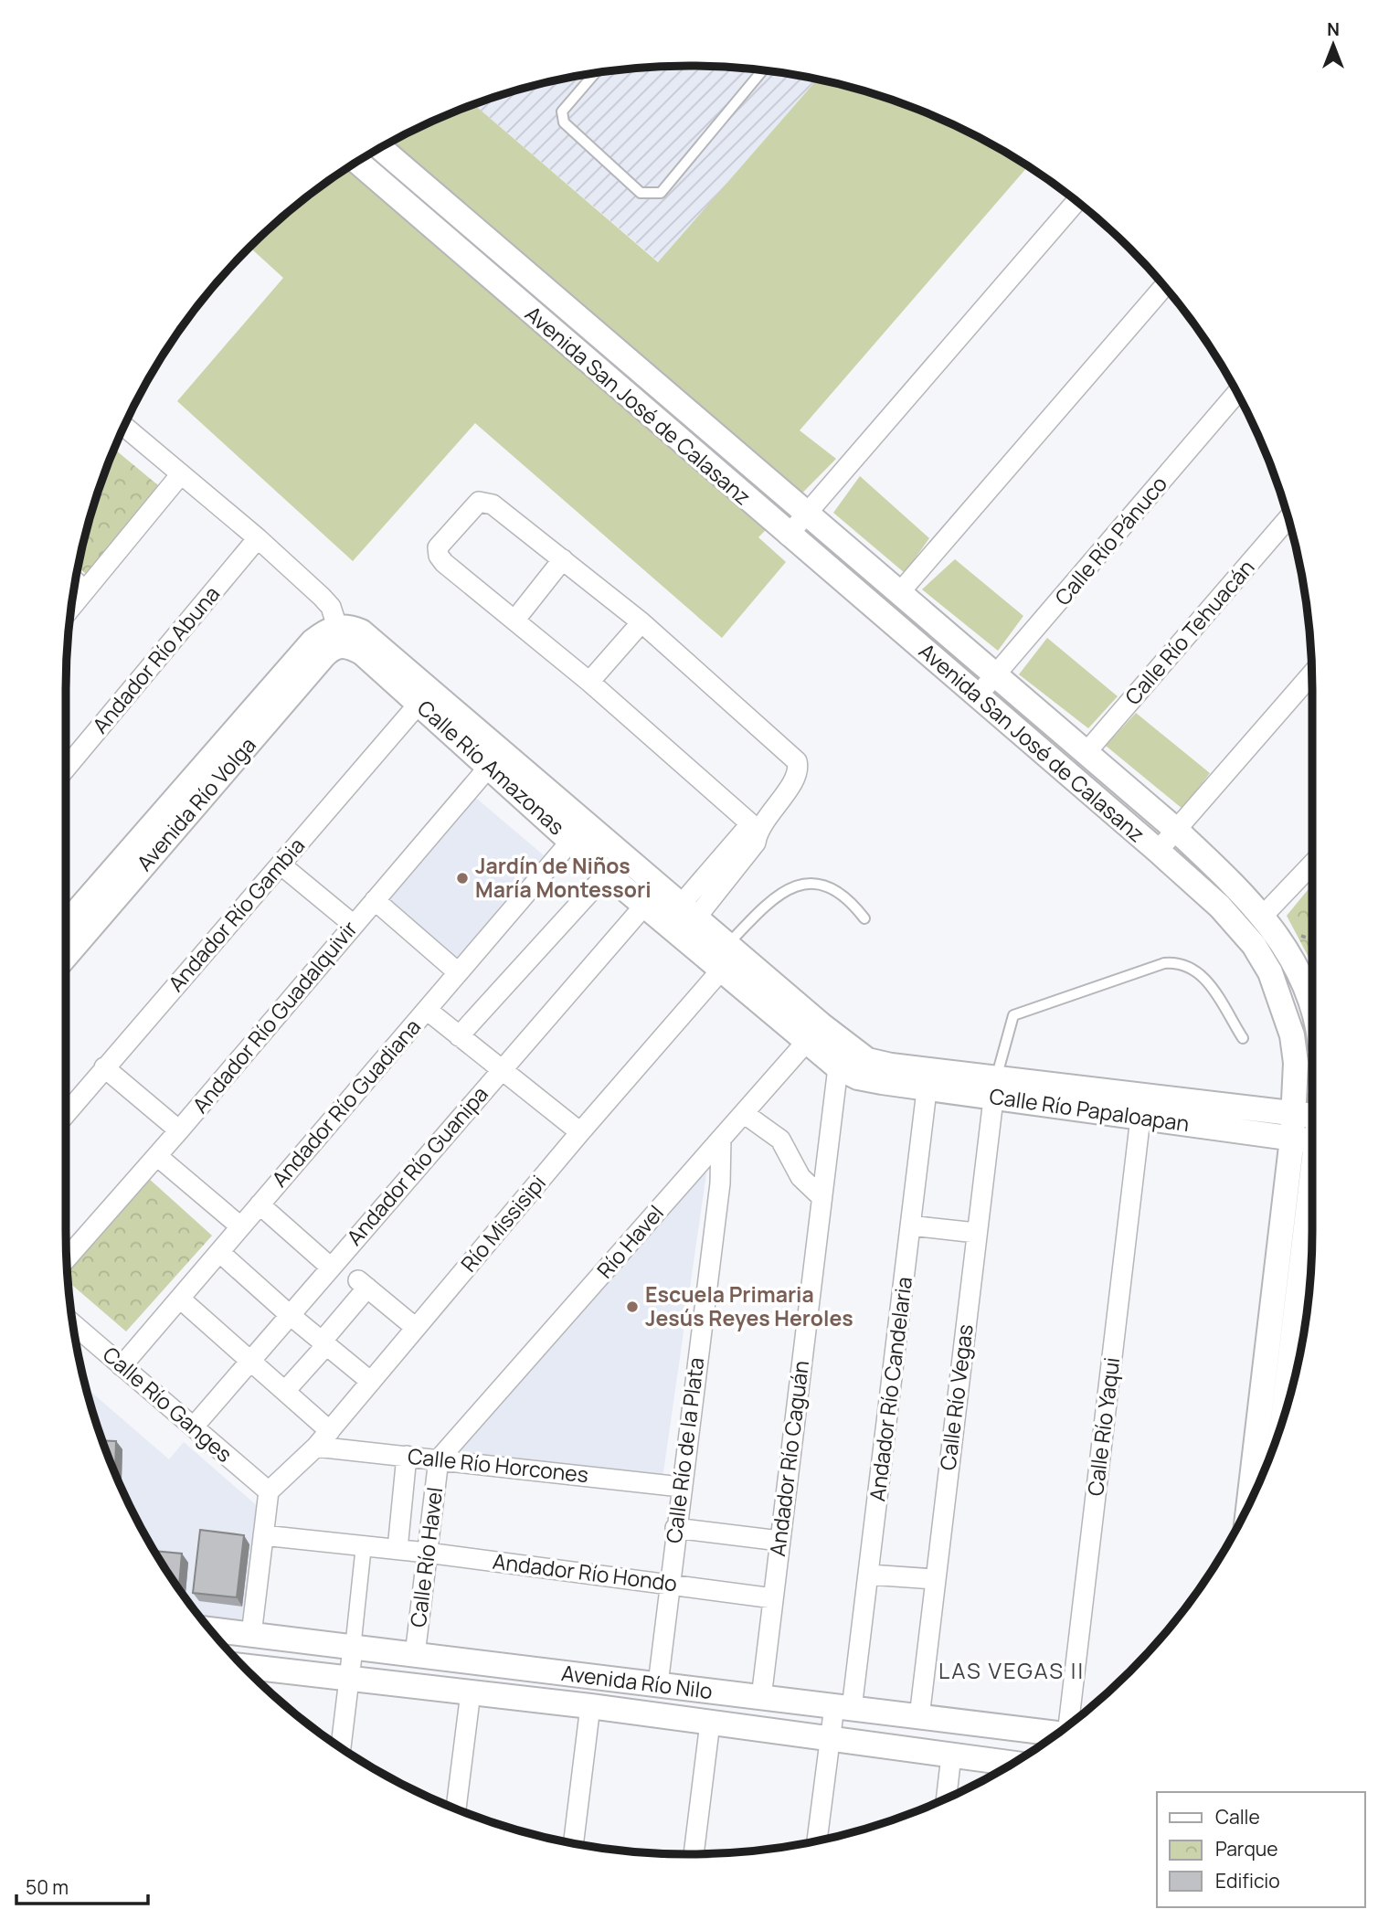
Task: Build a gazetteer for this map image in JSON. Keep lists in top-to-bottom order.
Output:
{
  "streets": {
    "street": [
      "Avenida San José de Calasanz",
      "Calle Río Pánuco",
      "Calle Río Tehuacán",
      "Andador Río Abuna",
      "Calle Río Amazonas",
      "Avenida Río Volga",
      "Andador Río Gambia",
      "Andador Río Guadalquivir",
      "Andador Río Guadiana",
      "Calle Río Papaloapan",
      "Andador Río Guanipa",
      "Río Missisipi",
      "Río Havel",
      "Andador Río Candelaria",
      "Calle Río Vegas",
      "Calle Río Ganges",
      "Calle Río Yaqui",
      "Calle Río de la Plata",
      "Andador Río Caguán",
      "Calle Río Horcones",
      "Calle Río Havel",
      "Andador Río Hondo",
      "Avenida Río Nilo"
    ]
  },
  "crossings": [
    ["Avenida San José de Calasanz", "Calle Río Pánuco"],
    ["Avenida San José de Calasanz", "Calle Río Tehuacán"],
    ["Avenida San José de Calasanz", "Calle Río Papaloapan"],
    ["Calle Río Amazonas", "Avenida Río Volga"],
    ["Calle Río Amazonas", "Andador Río Gambia"],
    ["Calle Río Amazonas", "Andador Río Guadalquivir"],
    ["Calle Río Amazonas", "Andador Río Guadiana"],
    ["Calle Río Amazonas", "Calle Río Papaloapan"],
    ["Calle Río Amazonas", "Andador Río Guanipa"],
    ["Calle Río Amazonas", "Río Missisipi"],
    ["Calle Río Amazonas", "Río Havel"],
    ["Calle Río Amazonas", "Andador Río Caguán"],
    ["Andador Río Guadiana", "Calle Río Ganges"],
    ["Calle Río Papaloapan", "Andador Río Candelaria"],
    ["Calle Río Papaloapan", "Calle Río Vegas"],
    ["Calle Río Papaloapan", "Calle Río Yaqui"],
    ["Calle Río Papaloapan", "Andador Río Caguán"],
    ["Andador Río Guanipa", "Calle Río Ganges"],
    ["Río Missisipi", "Calle Río Ganges"],
    ["Río Missisipi", "Calle Río Horcones"],
    ["Río Havel", "Calle Río de la Plata"],
    ["Río Havel", "Calle Río Horcones"],
    ["Río Havel", "Calle Río Havel"],
    ["Andador Río Candelaria", "Avenida Río Nilo"],
    ["Calle Río Vegas", "Avenida Río Nilo"],
    ["Calle Río de la Plata", "Calle Río Horcones"],
    ["Calle Río de la Plata", "Andador Río Hondo"],
    ["Calle Río de la Plata", "Avenida Río Nilo"],
    ["Andador Río Caguán", "Andador Río Hondo"],
    ["Andador Río Caguán", "Avenida Río Nilo"],
    ["Calle Río Horcones", "Calle Río Havel"],
    ["Calle Río Havel", "Andador Río Hondo"],
    ["Calle Río Havel", "Avenida Río Nilo"]
  ],
  "districts": ["LAS VEGAS II"],
  "places": ["Jardín de Niños María Montessori", "Escuela Primaria Jesús Reyes Heroles"],
  "legend": ["Calle", "Parque", "Edificio"],
  "scale_bar": "50 m",
  "north": "top"
}
